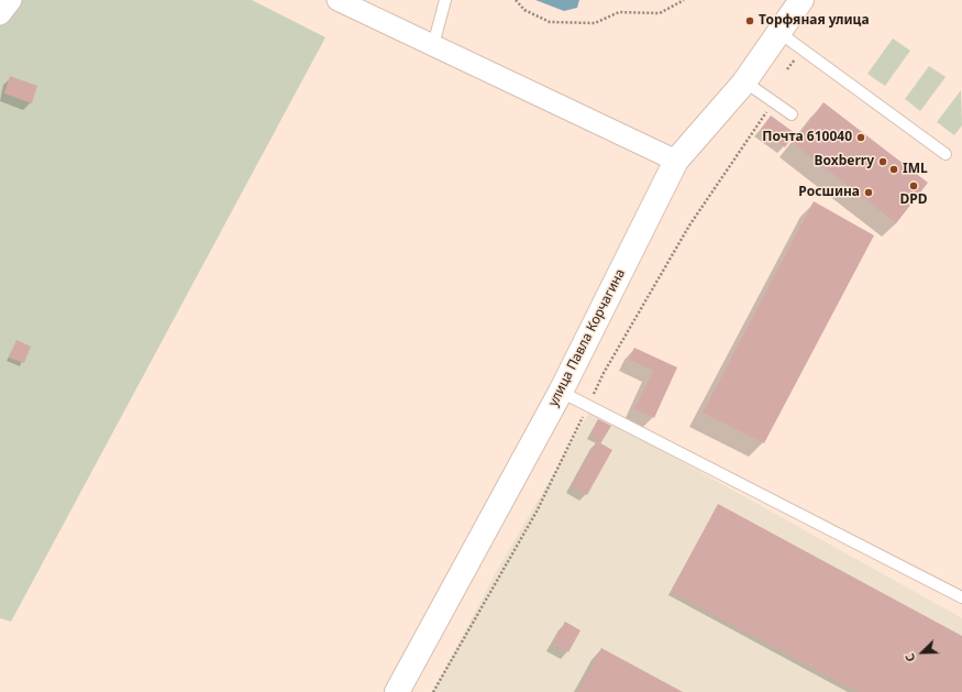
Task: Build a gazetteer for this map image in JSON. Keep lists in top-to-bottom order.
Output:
{
  "streets": {
    "main road": ["улица Павла Корчагина"]
  },
  "places": [
    "Торфяная улица",
    "Почта 610040",
    "Boxberry",
    "IML",
    "DPD",
    "Росшина"
  ],
  "north": "bottom left"
}
